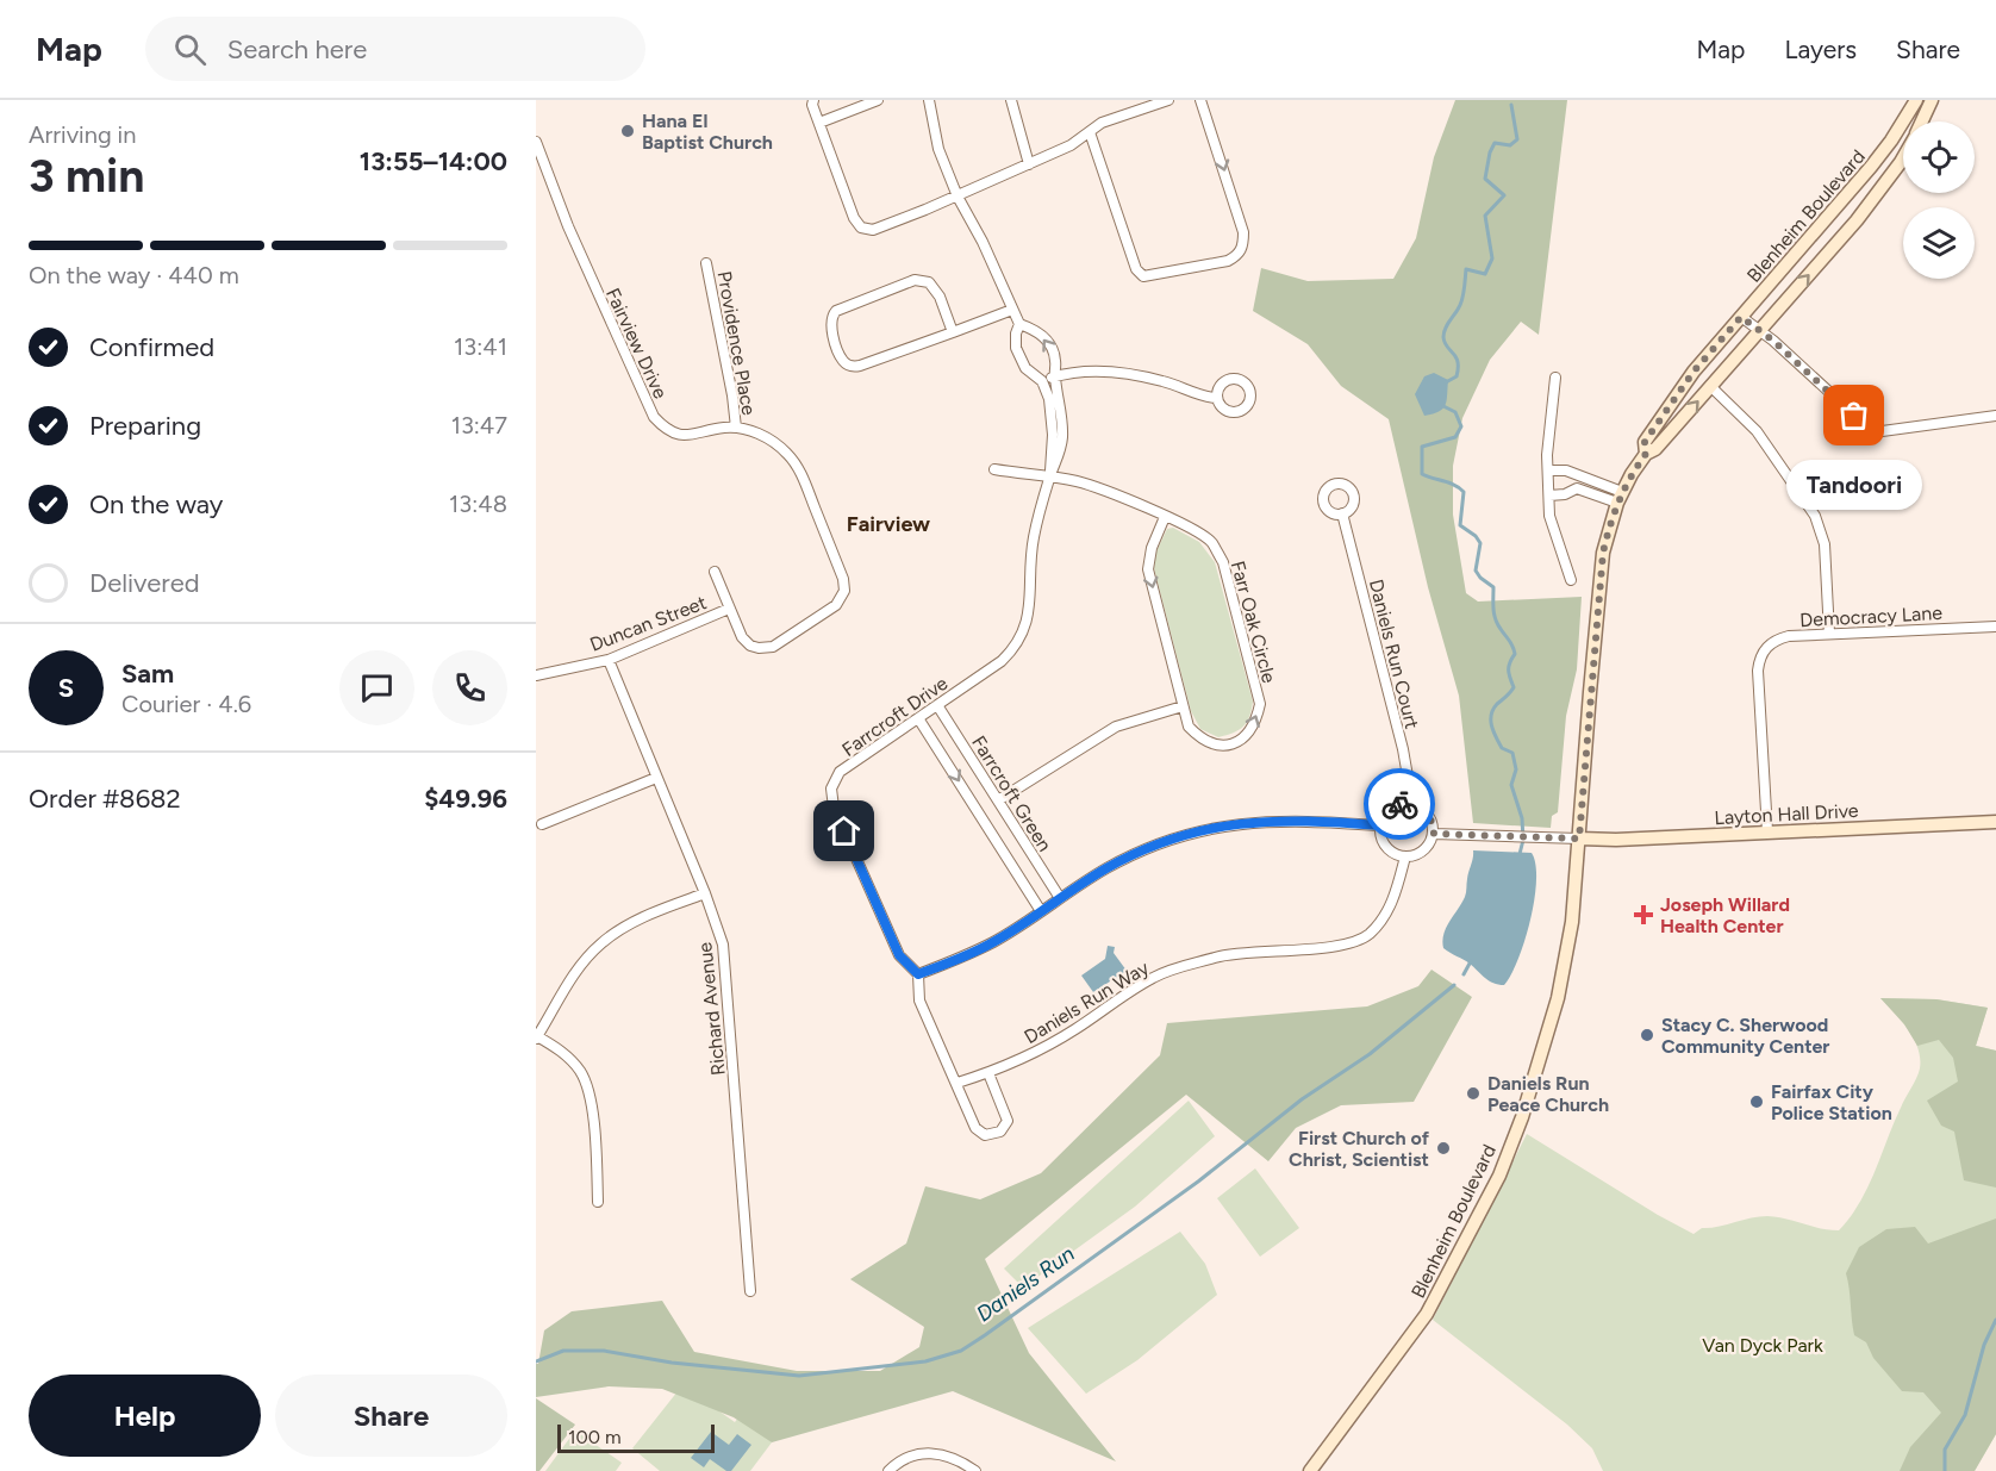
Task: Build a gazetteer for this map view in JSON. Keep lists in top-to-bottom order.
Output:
{
  "streets": {
    "main road": ["Blenheim Boulevard", "Layton Hall Drive"],
    "street": [
      "Fairview Drive",
      "Providence Place",
      "Democracy Lane",
      "Farr Oak Circle",
      "Duncan Street",
      "Daniels Run Court",
      "Farrcroft Drive",
      "Farrcroft Green",
      "Daniels Run Way",
      "Richard Avenue"
    ]
  },
  "crossings": [
    ["Blenheim Boulevard", "Layton Hall Drive"],
    ["Fairview Drive", "Providence Place"],
    ["Democracy Lane", "Layton Hall Drive"],
    ["Farr Oak Circle", "Farrcroft Drive"],
    ["Duncan Street", "Richard Avenue"],
    ["Daniels Run Court", "Daniels Run Way"],
    ["Farrcroft Drive", "Farrcroft Green"]
  ],
  "districts": ["Fairview"],
  "water": ["Daniels Run"],
  "parks": ["Van Dyck Park"],
  "places": {
    "other": [
      "Hana El Baptist Church",
      "Tandoori",
      "Stacy C. Sherwood Community Center",
      "Daniels Run Peace Church",
      "Fairfax City Police Station",
      "First Church of Christ, Scientist"
    ],
    "health": ["Joseph Willard Health Center"]
  },
  "scale_bar": "100 m",
  "page": {
    "header": "Map",
    "search": "Search here",
    "nav": ["Map", "Layers", "Share"],
    "heading": ["3 min", "Arriving in", "13:55–14:00"],
    "panel": [
      "Sam",
      "Courier · 4.6",
      "Order #8682",
      "$49.96"
    ],
    "bar": "On the way · 440 m",
    "list": [
      ["Confirmed", "13:41"],
      ["Preparing", "13:47"],
      ["On the way", "13:48"],
      "Delivered"
    ],
    "bubble": "Tandoori",
    "round": "S",
    "buttons": ["Help", "Share"],
    "scale": "100 m"
  }
}
